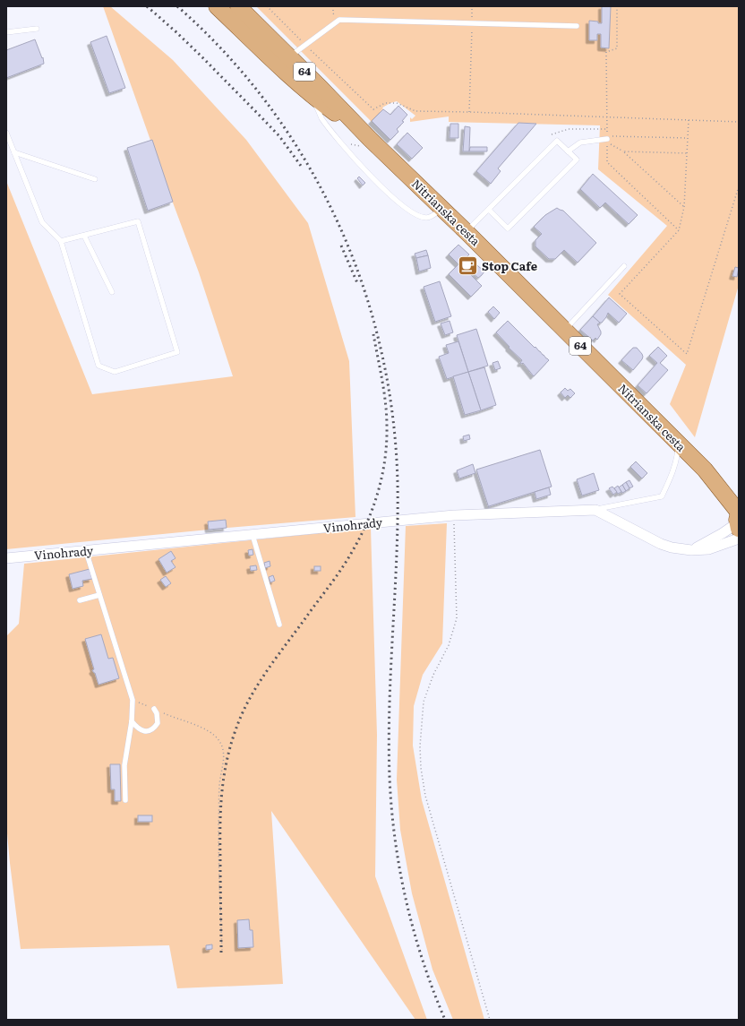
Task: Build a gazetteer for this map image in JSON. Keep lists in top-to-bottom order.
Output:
{
  "streets": {
    "main road": ["64", "Nitrianska cesta"],
    "street": ["Vinohrady"]
  },
  "crossings": [
    ["Nitrianska cesta", "Vinohrady"]
  ],
  "places": {
    "cafe": ["Stop Cafe"]
  }
}
